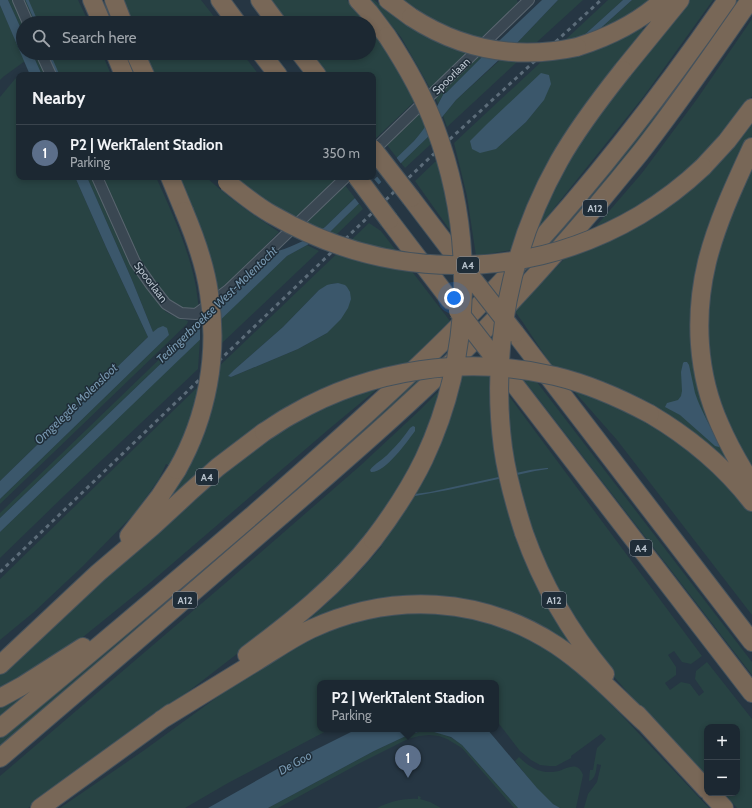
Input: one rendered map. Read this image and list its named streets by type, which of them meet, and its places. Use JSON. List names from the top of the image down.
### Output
{
  "streets": {
    "highway": ["A12", "A4"],
    "street": ["Spoorlaan"]
  },
  "water": ["Tedingerbroekse West-Molentocht", "Omgelegde Molensloot", "De Goo"],
  "page": {
    "search": "Search here",
    "heading": "Nearby",
    "list": [
      {
        "mark": "1",
        "name": "P2 | WerkTalent Stadion",
        "note": "Parking",
        "value": "350 m"
      }
    ],
    "popup": ["P2 | WerkTalent Stadion", "Parking"],
    "map_buttons": ["+", "−"],
    "pins": "1"
  }
}
